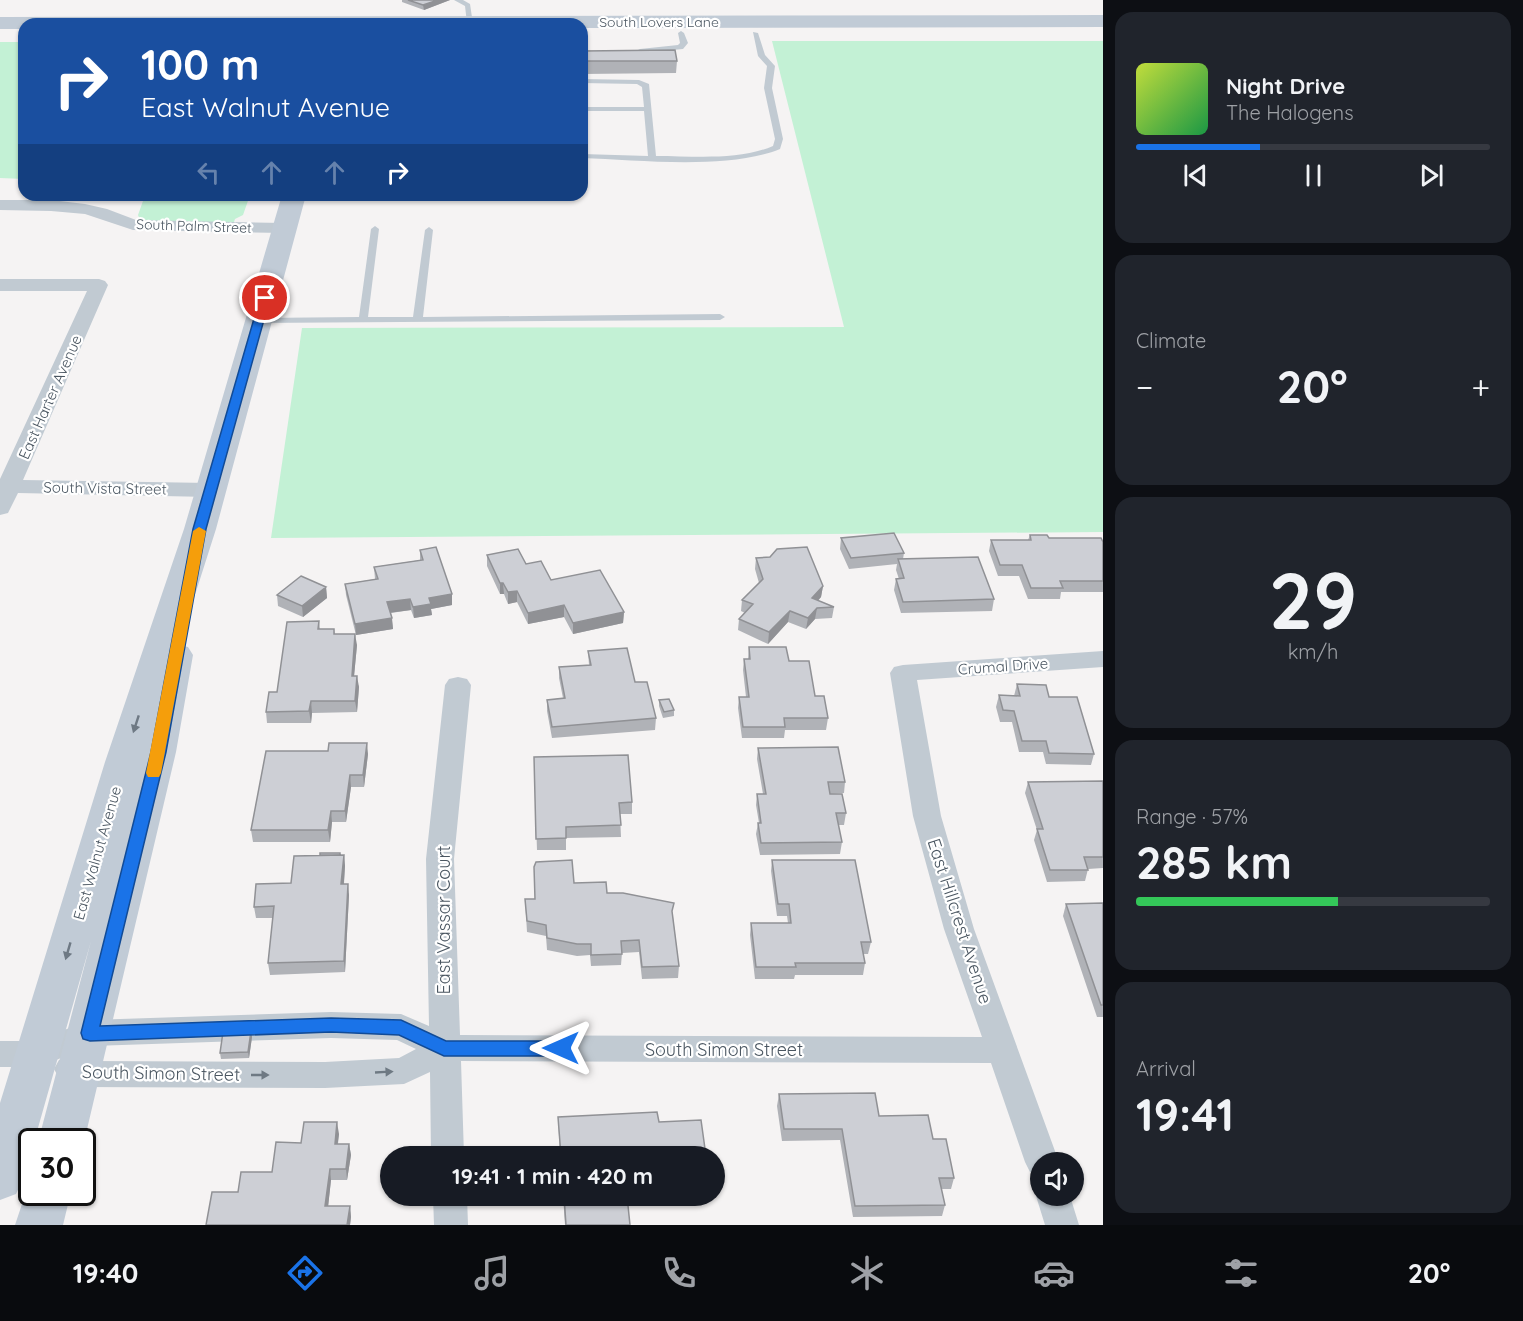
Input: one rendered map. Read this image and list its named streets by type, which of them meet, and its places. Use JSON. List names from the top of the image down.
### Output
{
  "streets": {
    "main road": ["South Lovers Lane", "East Walnut Avenue"],
    "street": [
      "South Palm Street",
      "East Harter Avenue",
      "South Vista Street",
      "Crumal Drive",
      "East Vassar Court",
      "East Hillcrest Avenue",
      "South Simon Street"
    ]
  },
  "crossings": [
    ["South Palm Street", "East Walnut Avenue"],
    ["East Harter Avenue", "South Vista Street"],
    ["South Vista Street", "East Walnut Avenue"],
    ["Crumal Drive", "East Hillcrest Avenue"],
    ["East Walnut Avenue", "South Simon Street"],
    ["East Vassar Court", "South Simon Street"],
    ["East Hillcrest Avenue", "South Simon Street"]
  ],
  "page": {
    "turn": ["100 m", "East Walnut Avenue"],
    "song": ["Night Drive", "The Halogens"],
    "tile": [
      "Climate",
      ["29", "km/h"],
      ["Range · 57%", "285 km"],
      ["Arrival", "19:41"]
    ],
    "heat": ["−", "20°", "+"],
    "limit": "30",
    "trip": "19:41 · 1 min · 420 m",
    "tabs": ["19:40", "20°"]
  }
}
